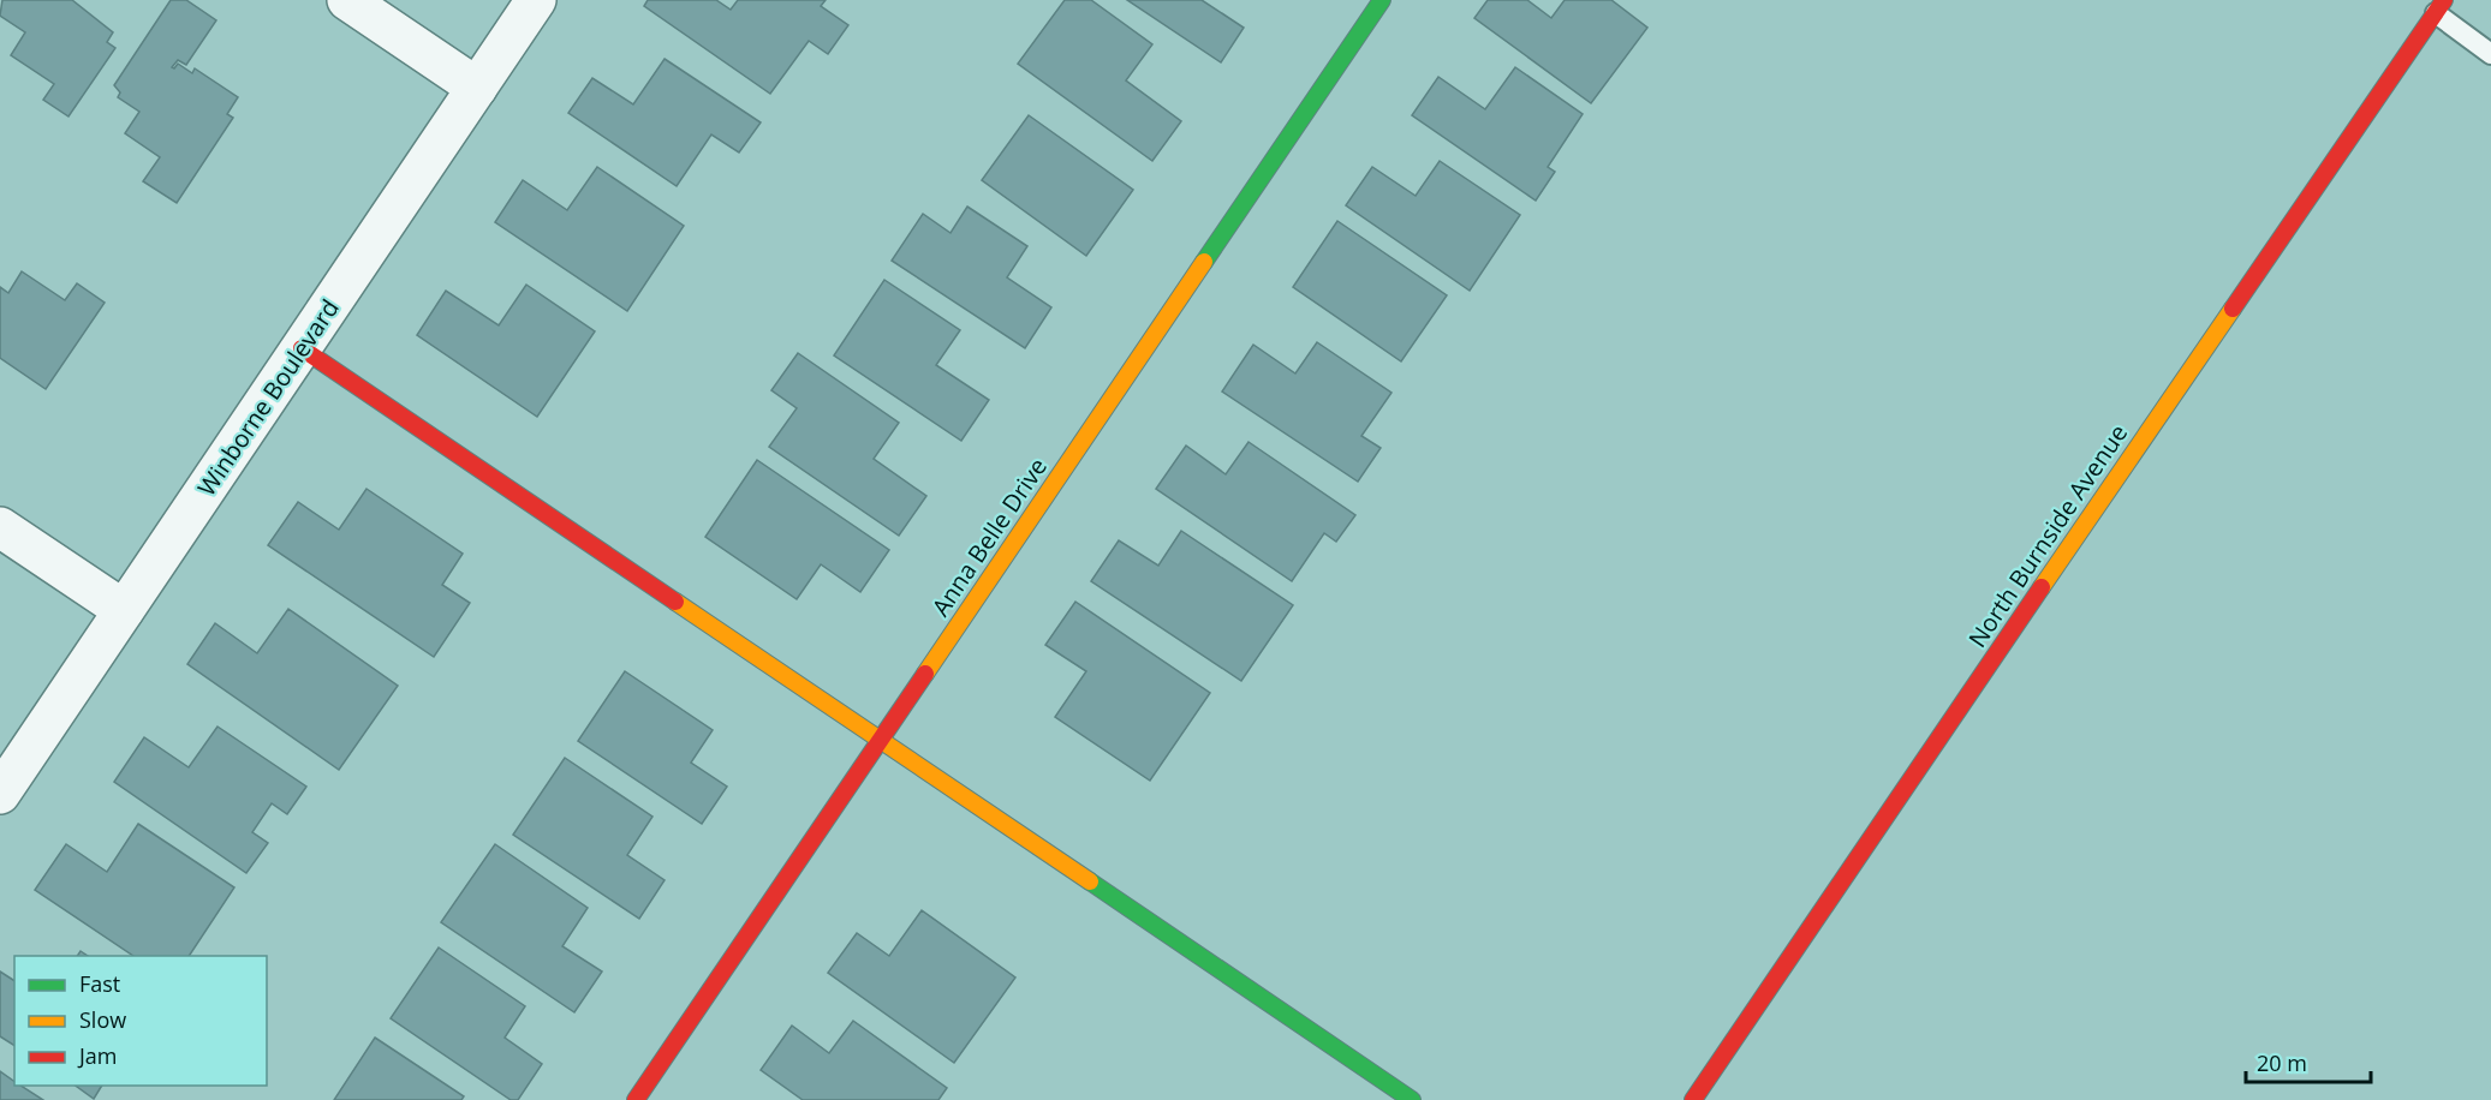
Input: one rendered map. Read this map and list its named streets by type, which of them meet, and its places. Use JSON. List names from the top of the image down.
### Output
{
  "streets": {
    "street": ["Winborne Boulevard", "North Burnside Avenue", "Anna Belle Drive"]
  },
  "legend": ["Fast", "Slow", "Jam"],
  "scale_bar": "20 m"
}
